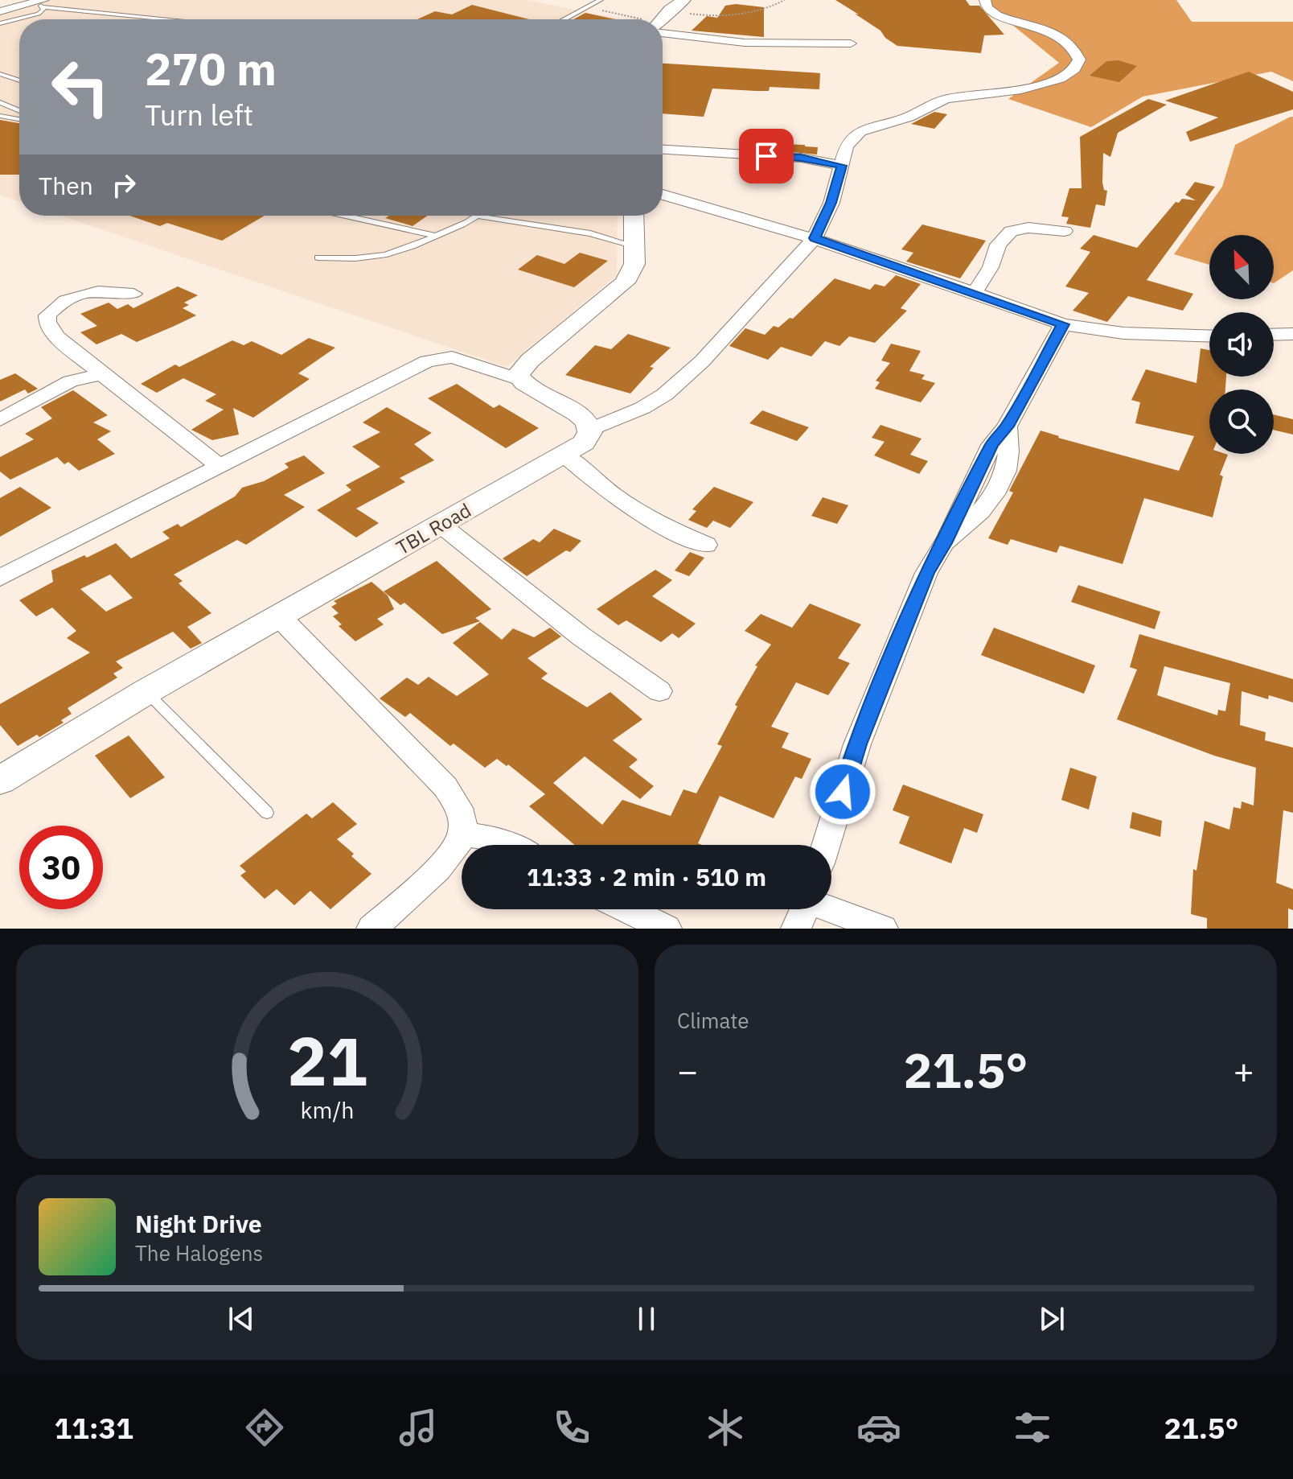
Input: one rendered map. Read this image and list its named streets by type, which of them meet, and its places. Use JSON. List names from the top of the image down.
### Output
{
  "streets": {
    "street": ["TBL Road"]
  },
  "north": "top left",
  "page": {
    "turn": ["270 m", "Turn left"],
    "then": "Then",
    "limit": "30",
    "trip": "11:33 · 2 min · 510 m",
    "tile": "Climate",
    "heat": ["−", "21.5°", "+"],
    "song": ["Night Drive", "The Halogens"],
    "tabs": ["11:31", "21.5°"],
    "gauge": ["21", "km/h"]
  }
}
